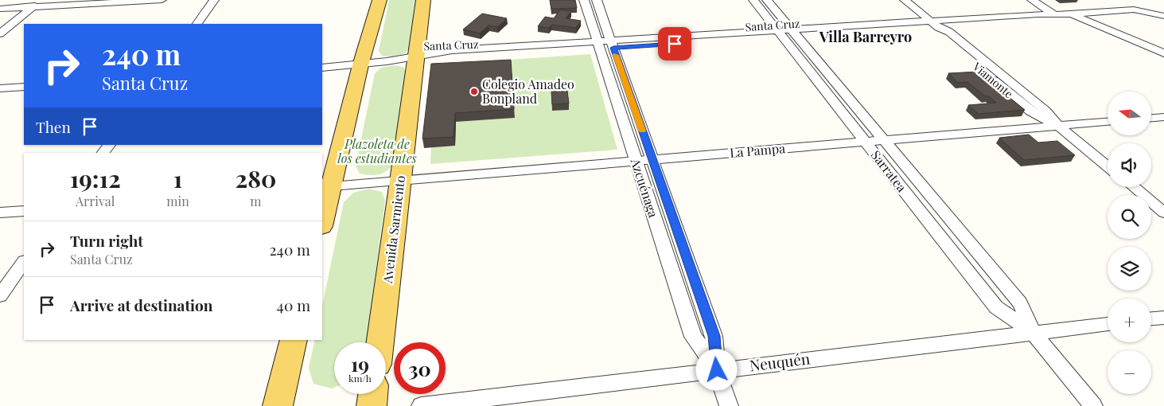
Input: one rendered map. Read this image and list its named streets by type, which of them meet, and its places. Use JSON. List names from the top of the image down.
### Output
{
  "streets": {
    "main road": ["Avenida Sarmiento"],
    "street": [
      "Santa Cruz",
      "Viamonte",
      "La Pampa",
      "Sarratea",
      "Azcuénaga",
      "Neuquén"
    ]
  },
  "crossings": [
    ["Santa Cruz", "Viamonte"],
    ["Santa Cruz", "Sarratea"],
    ["Santa Cruz", "Azcuénaga"],
    ["Santa Cruz", "Avenida Sarmiento"],
    ["Viamonte", "La Pampa"],
    ["La Pampa", "Sarratea"],
    ["La Pampa", "Azcuénaga"],
    ["La Pampa", "Avenida Sarmiento"],
    ["Sarratea", "Neuquén"],
    ["Azcuénaga", "Neuquén"]
  ],
  "districts": ["Villa Barreyro"],
  "parks": ["Plazoleta de los estudiantes"],
  "places": ["Colegio Amadeo Bonpland"],
  "north": "left",
  "page": {
    "turn": ["240 m", "Santa Cruz"],
    "map_buttons": ["+", "−"],
    "then": "Then",
    "eta": [
      "19:12",
      "Arrival",
      "1",
      "min",
      "280",
      "m"
    ],
    "list": [
      {
        "name": "Turn right",
        "note": "Santa Cruz",
        "value": "240 m"
      },
      {
        "name": "Arrive at destination",
        "value": "40 m"
      }
    ],
    "speed": "19 km/h",
    "limit": "30"
  }
}
